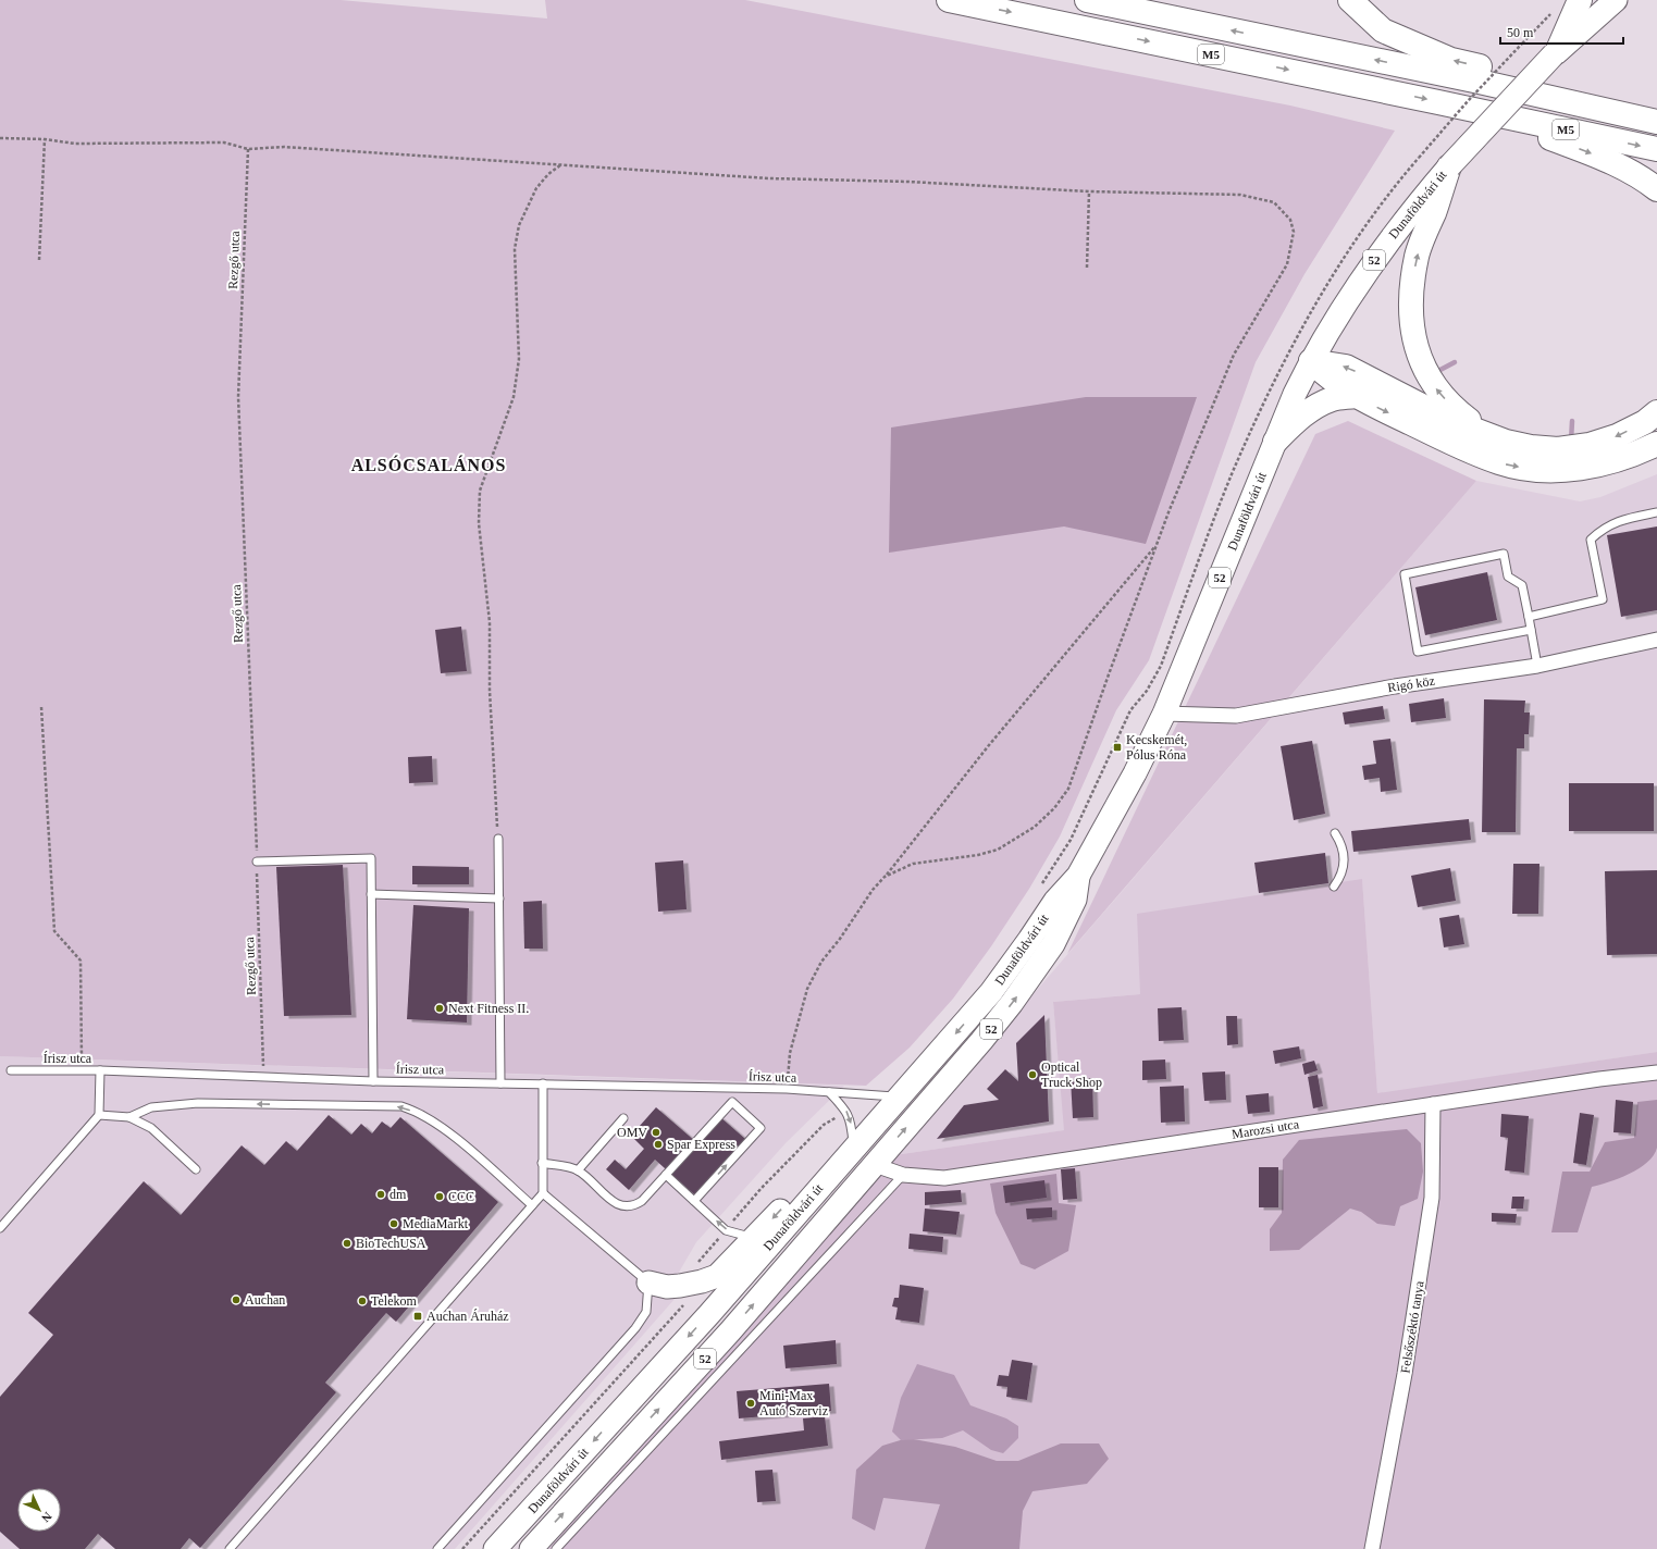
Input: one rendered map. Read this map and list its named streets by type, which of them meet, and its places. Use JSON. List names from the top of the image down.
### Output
{
  "streets": {
    "highway": ["M5"],
    "main road": ["Dunaföldvári út", "52"],
    "street": ["Rigó köz", "Marozsi utca", "Felsőszéktó tanya"],
    "lane": ["Írisz utca"],
    "path": ["Rezgő utca"]
  },
  "crossings": [
    ["Dunaföldvári út", "52"],
    ["Dunaföldvári út", "Rigó köz"],
    ["Dunaföldvári út", "Írisz utca"],
    ["Dunaföldvári út", "Marozsi utca"],
    ["Rezgő utca", "Írisz utca"],
    ["Marozsi utca", "Felsőszéktó tanya"]
  ],
  "districts": ["ALSÓCSALÁNOS"],
  "places": {
    "transit": ["Kecskemét, Pólus Róna", "Auchan Áruház"],
    "other": [
      "Next Fitness II.",
      "Optical Truck Shop",
      "OMV",
      "Spar Express",
      "dm",
      "CCC",
      "MediaMarkt",
      "BioTechUSA",
      "Auchan",
      "Telekom",
      "Mini-Max Autó Szerviz"
    ]
  },
  "scale_bar": "50 m",
  "north": "bottom right"
}
